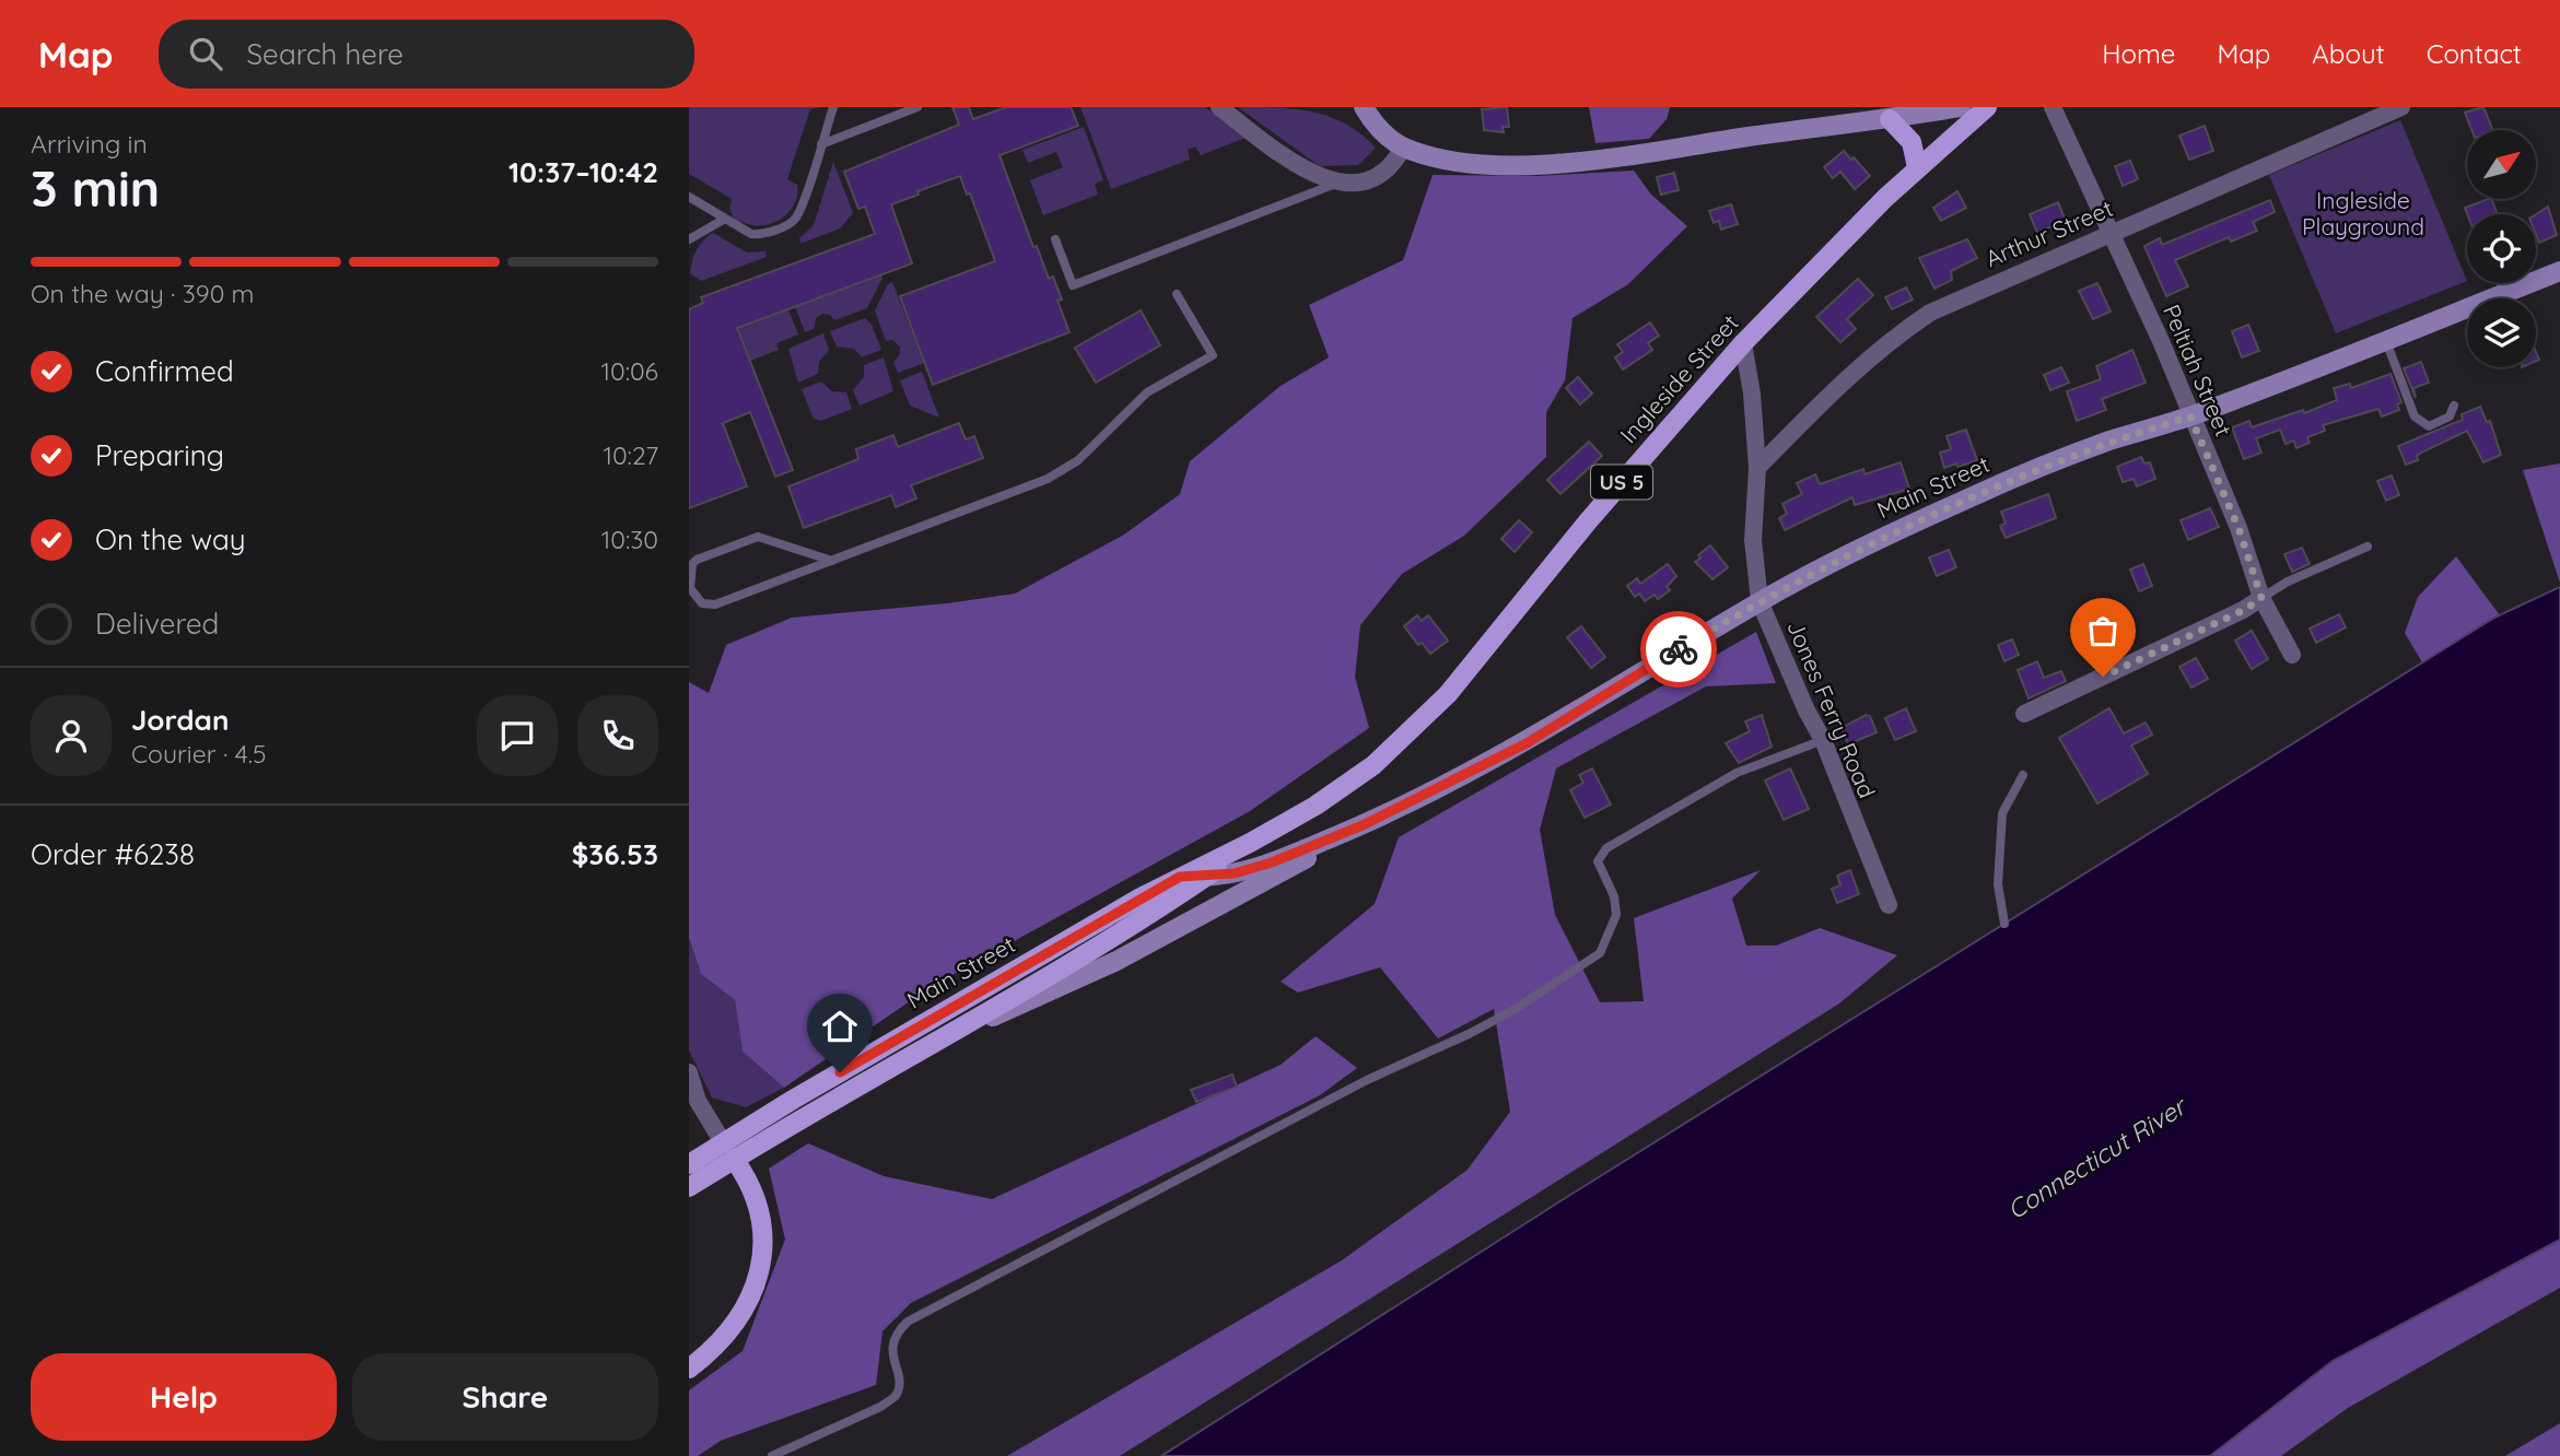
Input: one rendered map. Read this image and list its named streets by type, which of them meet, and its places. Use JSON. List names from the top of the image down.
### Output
{
  "streets": {
    "main road": ["Ingleside Street", "US 5", "Main Street"],
    "street": ["Arthur Street", "Peltiah Street", "Jones Ferry Road"]
  },
  "crossings": [
    ["Arthur Street", "Peltiah Street"],
    ["Arthur Street", "Jones Ferry Road"],
    ["Peltiah Street", "Main Street"],
    ["Ingleside Street", "Main Street"],
    ["Ingleside Street", "Jones Ferry Road"],
    ["Main Street", "Jones Ferry Road"]
  ],
  "water": ["Connecticut River"],
  "parks": ["Ingleside Playground"],
  "north": "top right",
  "page": {
    "header": "Map",
    "search": "Search here",
    "nav": [
      "Home",
      "Map",
      "About",
      "Contact"
    ],
    "heading": ["3 min", "Arriving in", "10:37–10:42"],
    "panel": [
      "Jordan",
      "Courier · 4.5",
      "Order #6238",
      "$36.53"
    ],
    "bar": "On the way · 390 m",
    "list": [
      ["Confirmed", "10:06"],
      ["Preparing", "10:27"],
      ["On the way", "10:30"],
      "Delivered"
    ],
    "buttons": ["Help", "Share"]
  }
}
